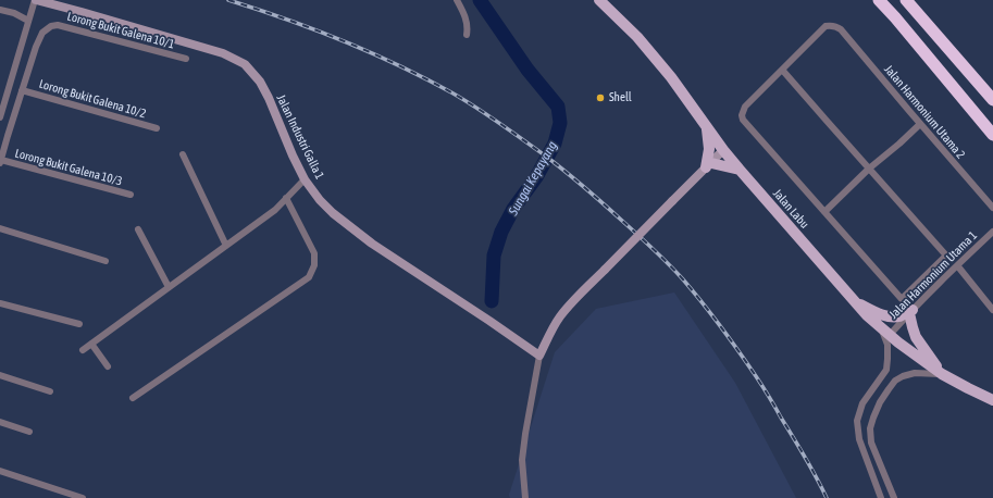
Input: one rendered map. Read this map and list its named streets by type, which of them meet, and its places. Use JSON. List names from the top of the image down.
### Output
{
  "streets": {
    "main road": ["Jalan Industri Galla 1", "Jalan Labu"],
    "street": [
      "Lorong Bukit Galena 10/1",
      "Lorong Bukit Galena 10/2",
      "Jalan Harmonium Utama 2",
      "Lorong Bukit Galena 10/3",
      "Jalan Harmonium Utama 1"
    ]
  },
  "crossings": [
    ["Lorong Bukit Galena 10/1", "Lorong Bukit Galena 10/2"],
    ["Jalan Labu", "Jalan Harmonium Utama 1"]
  ],
  "water": ["Sungai Kepayang"],
  "places": ["Shell"]
}
